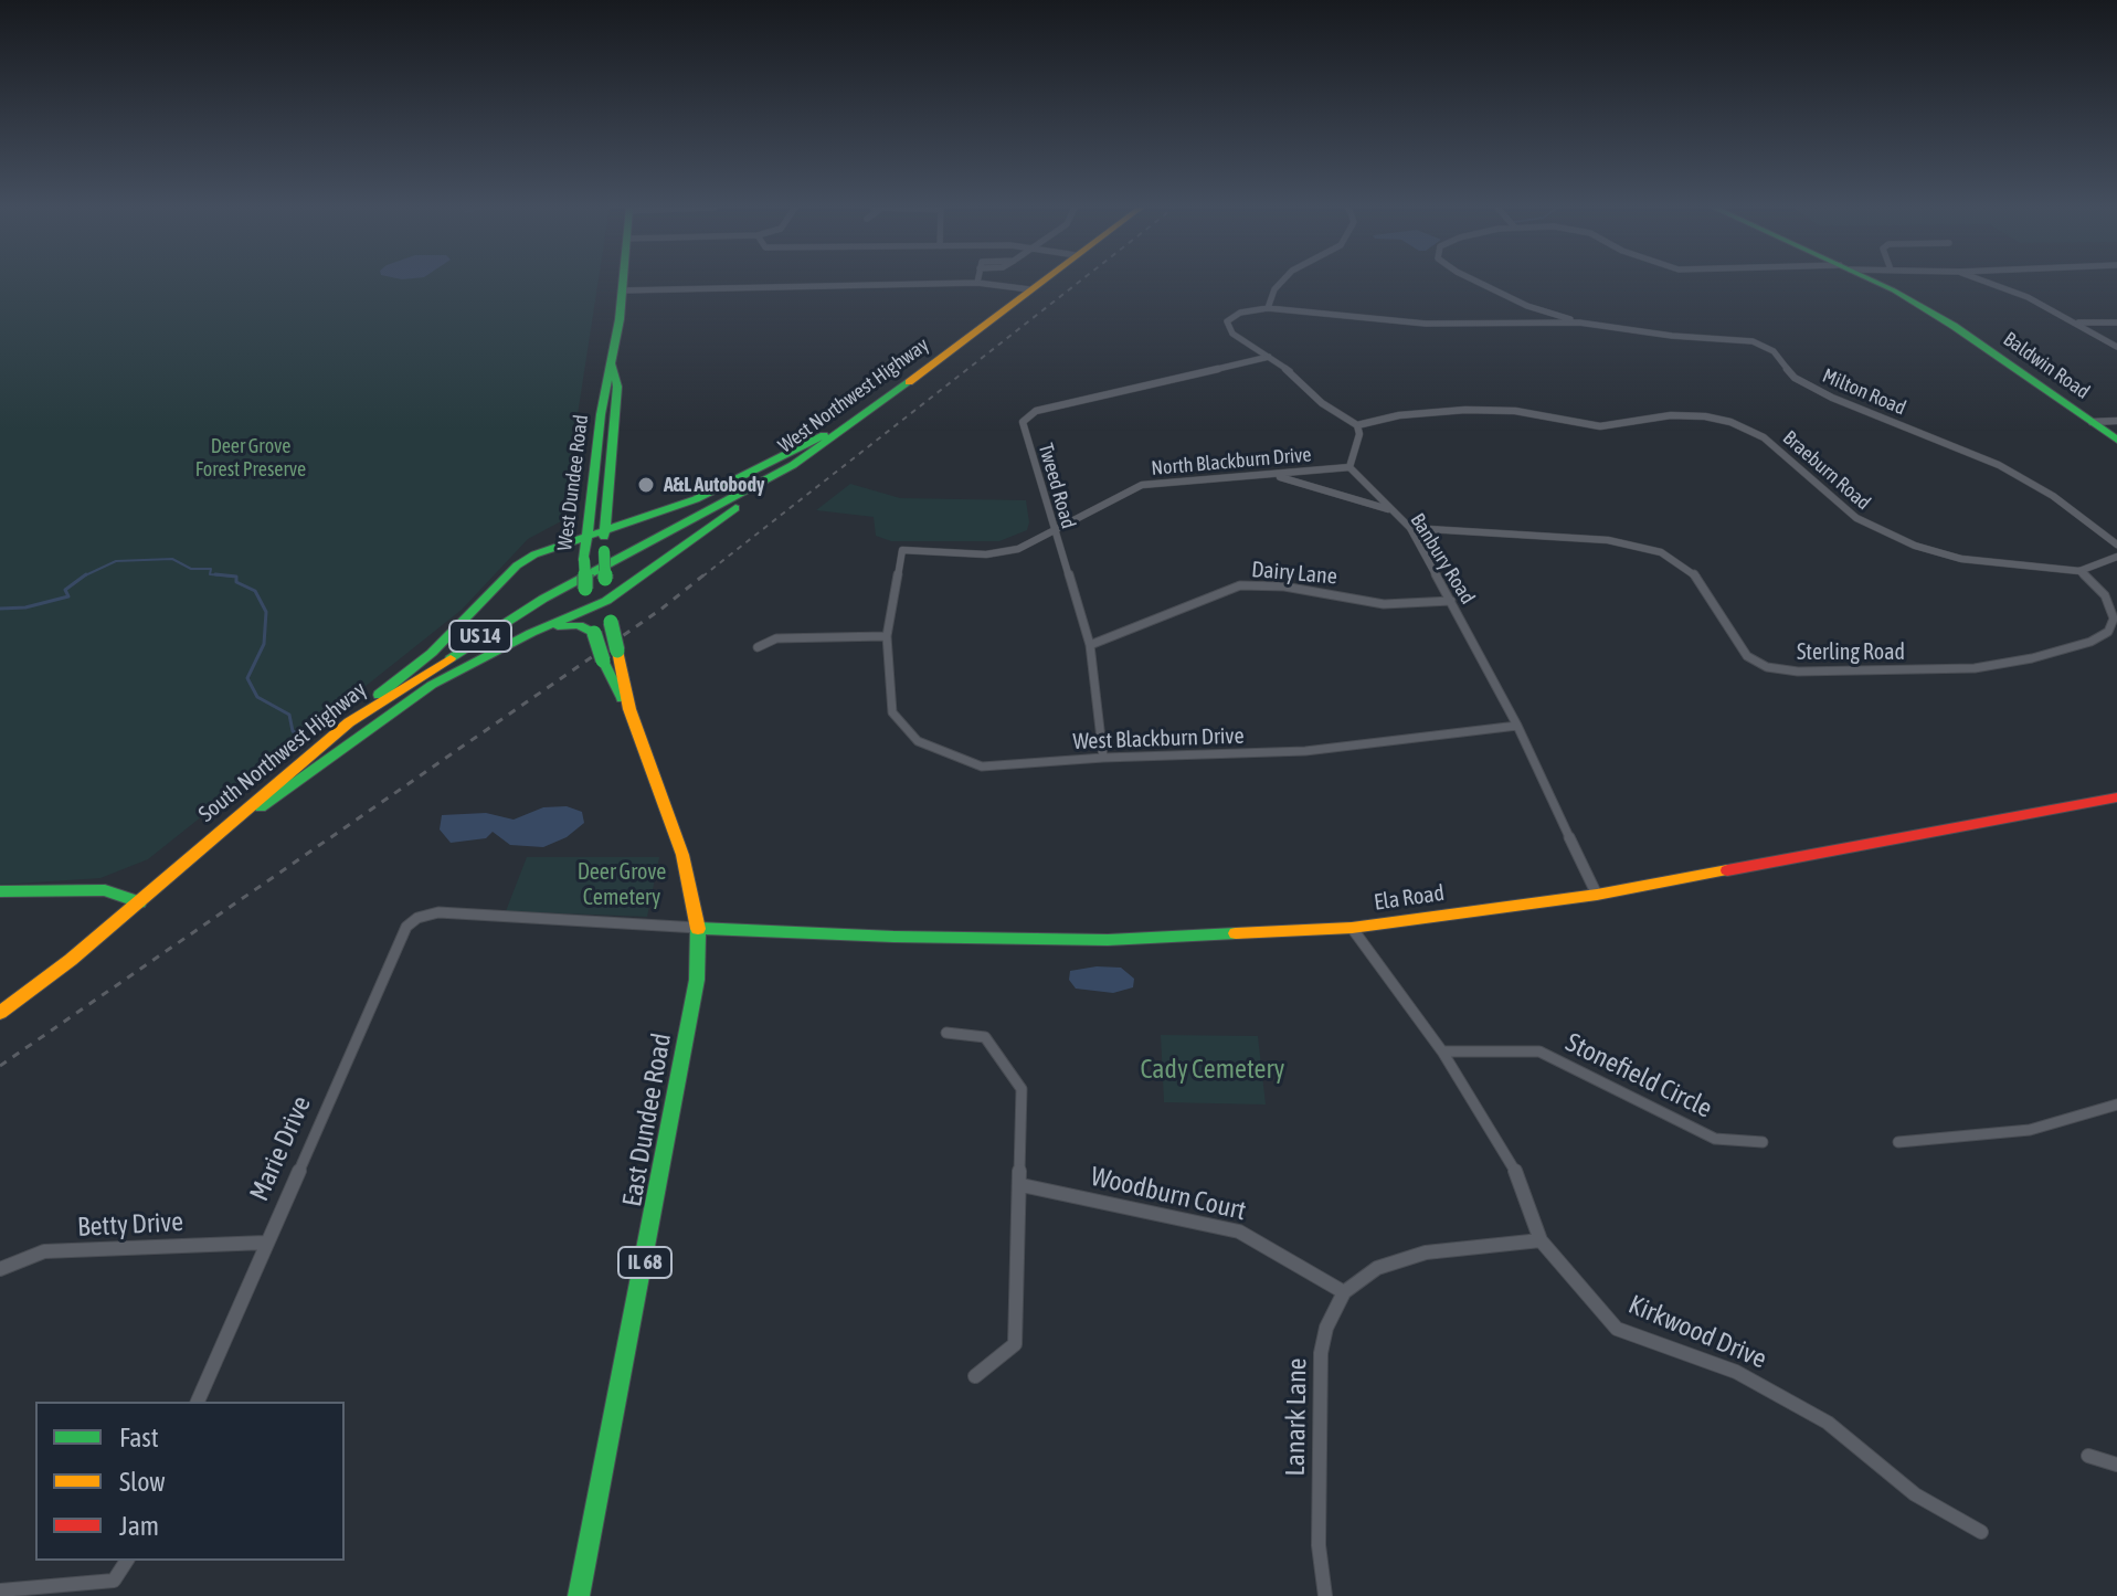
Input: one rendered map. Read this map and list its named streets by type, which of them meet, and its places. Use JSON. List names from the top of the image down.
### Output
{
  "streets": {
    "main road": [
      "Baldwin Road",
      "West Northwest Highway",
      "West Dundee Road",
      "US 14",
      "South Northwest Highway",
      "Ela Road",
      "East Dundee Road",
      "IL 68"
    ],
    "street": [
      "Milton Road",
      "North Blackburn Drive",
      "Braeburn Road",
      "Tweed Road",
      "Banbury Road",
      "Dairy Lane",
      "Sterling Road",
      "West Blackburn Drive",
      "Stonefield Circle",
      "Marie Drive",
      "Woodburn Court",
      "Betty Drive",
      "Kirkwood Drive",
      "Lanark Lane"
    ]
  },
  "crossings": [
    ["West Northwest Highway", "West Dundee Road"],
    ["West Northwest Highway", "South Northwest Highway"],
    ["North Blackburn Drive", "Tweed Road"],
    ["North Blackburn Drive", "Banbury Road"],
    ["North Blackburn Drive", "West Blackburn Drive"],
    ["Braeburn Road", "Sterling Road"],
    ["West Dundee Road", "South Northwest Highway"],
    ["West Dundee Road", "East Dundee Road"],
    ["Tweed Road", "Dairy Lane"],
    ["Tweed Road", "West Blackburn Drive"],
    ["Banbury Road", "Dairy Lane"],
    ["Banbury Road", "Sterling Road"],
    ["Banbury Road", "West Blackburn Drive"],
    ["Banbury Road", "Ela Road"],
    ["Ela Road", "East Dundee Road"],
    ["Ela Road", "Marie Drive"],
    ["Ela Road", "Kirkwood Drive"],
    ["Stonefield Circle", "Kirkwood Drive"],
    ["East Dundee Road", "Marie Drive"],
    ["Marie Drive", "Betty Drive"],
    ["Woodburn Court", "Lanark Lane"],
    ["Kirkwood Drive", "Lanark Lane"]
  ],
  "parks": ["Deer Grove Forest Preserve", "Deer Grove Cemetery", "Cady Cemetery"],
  "places": ["A&L Autobody"],
  "legend": ["Fast", "Slow", "Jam"]
}
